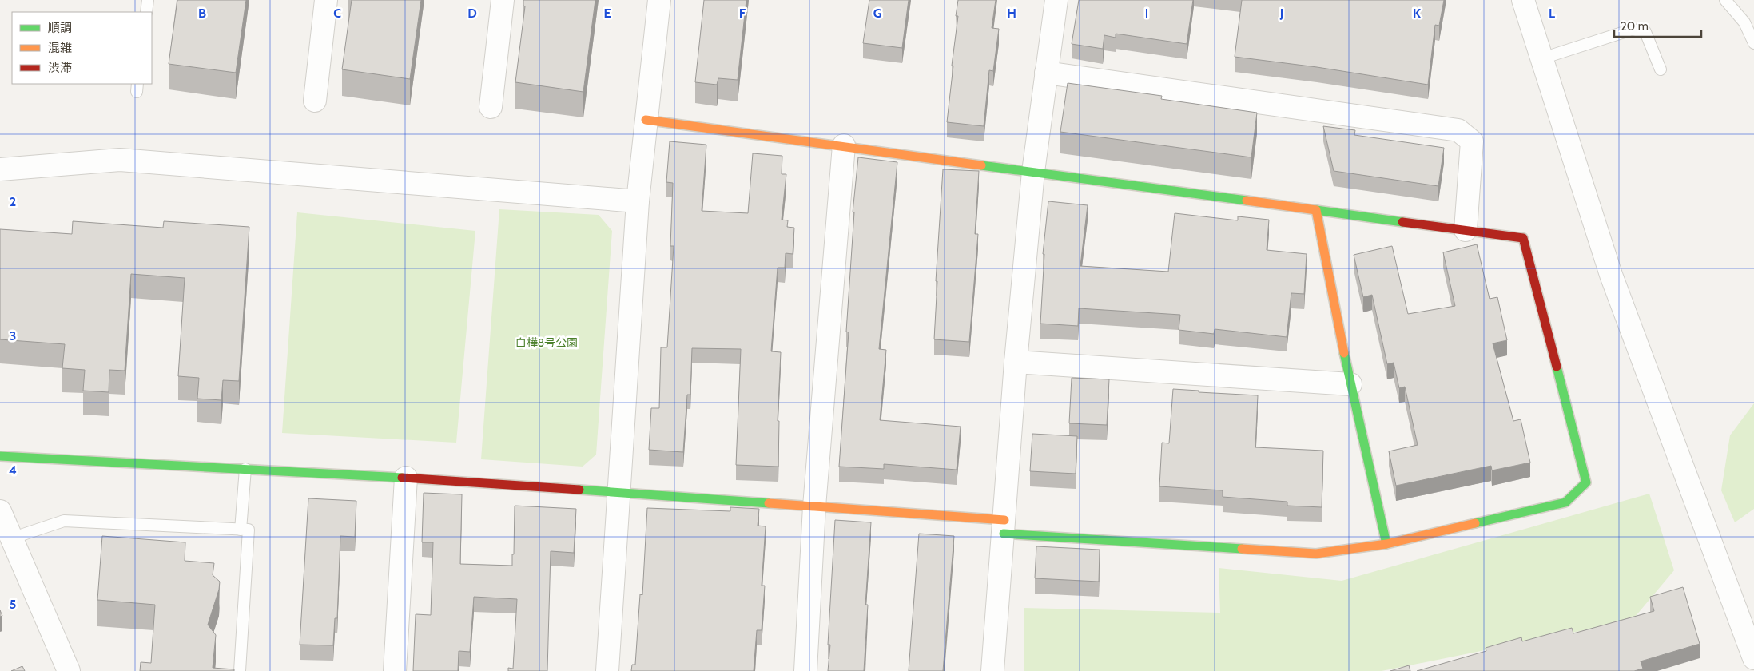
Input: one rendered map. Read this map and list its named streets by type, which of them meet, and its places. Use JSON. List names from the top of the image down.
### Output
{
  "parks": ["白樺8号公園"],
  "legend": ["順調", "混雑", "渋滞"],
  "scale_bar": "20 m",
  "grid": {
    "columns": [
      "B",
      "C",
      "D",
      "E",
      "F",
      "G",
      "H",
      "I",
      "J",
      "K",
      "L"
    ],
    "rows": [
      "2",
      "3",
      "4",
      "5"
    ]
  }
}
